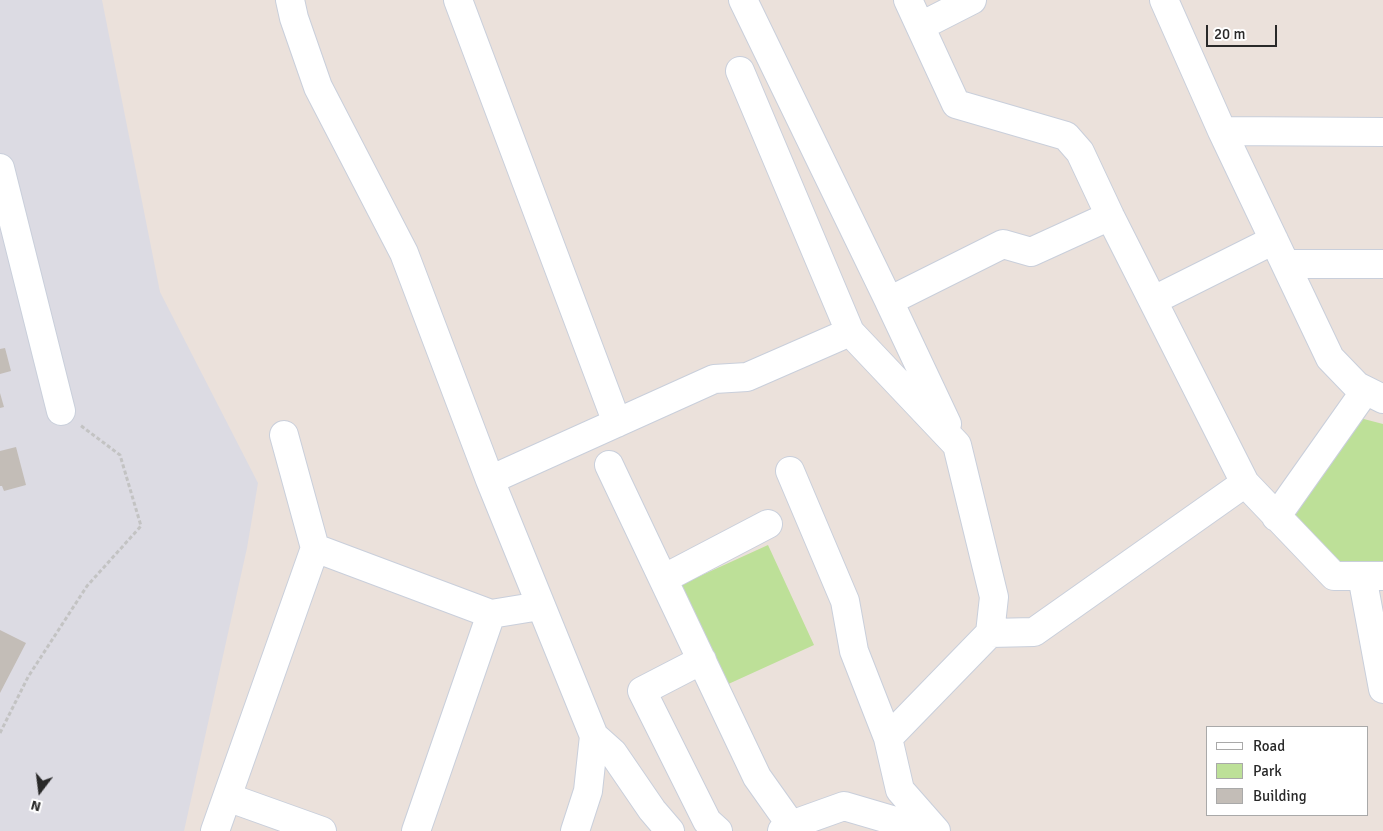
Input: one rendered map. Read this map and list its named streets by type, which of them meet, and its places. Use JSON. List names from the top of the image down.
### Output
{
  "legend": ["Road", "Park", "Building"],
  "scale_bar": "20 m",
  "north": "bottom"
}
